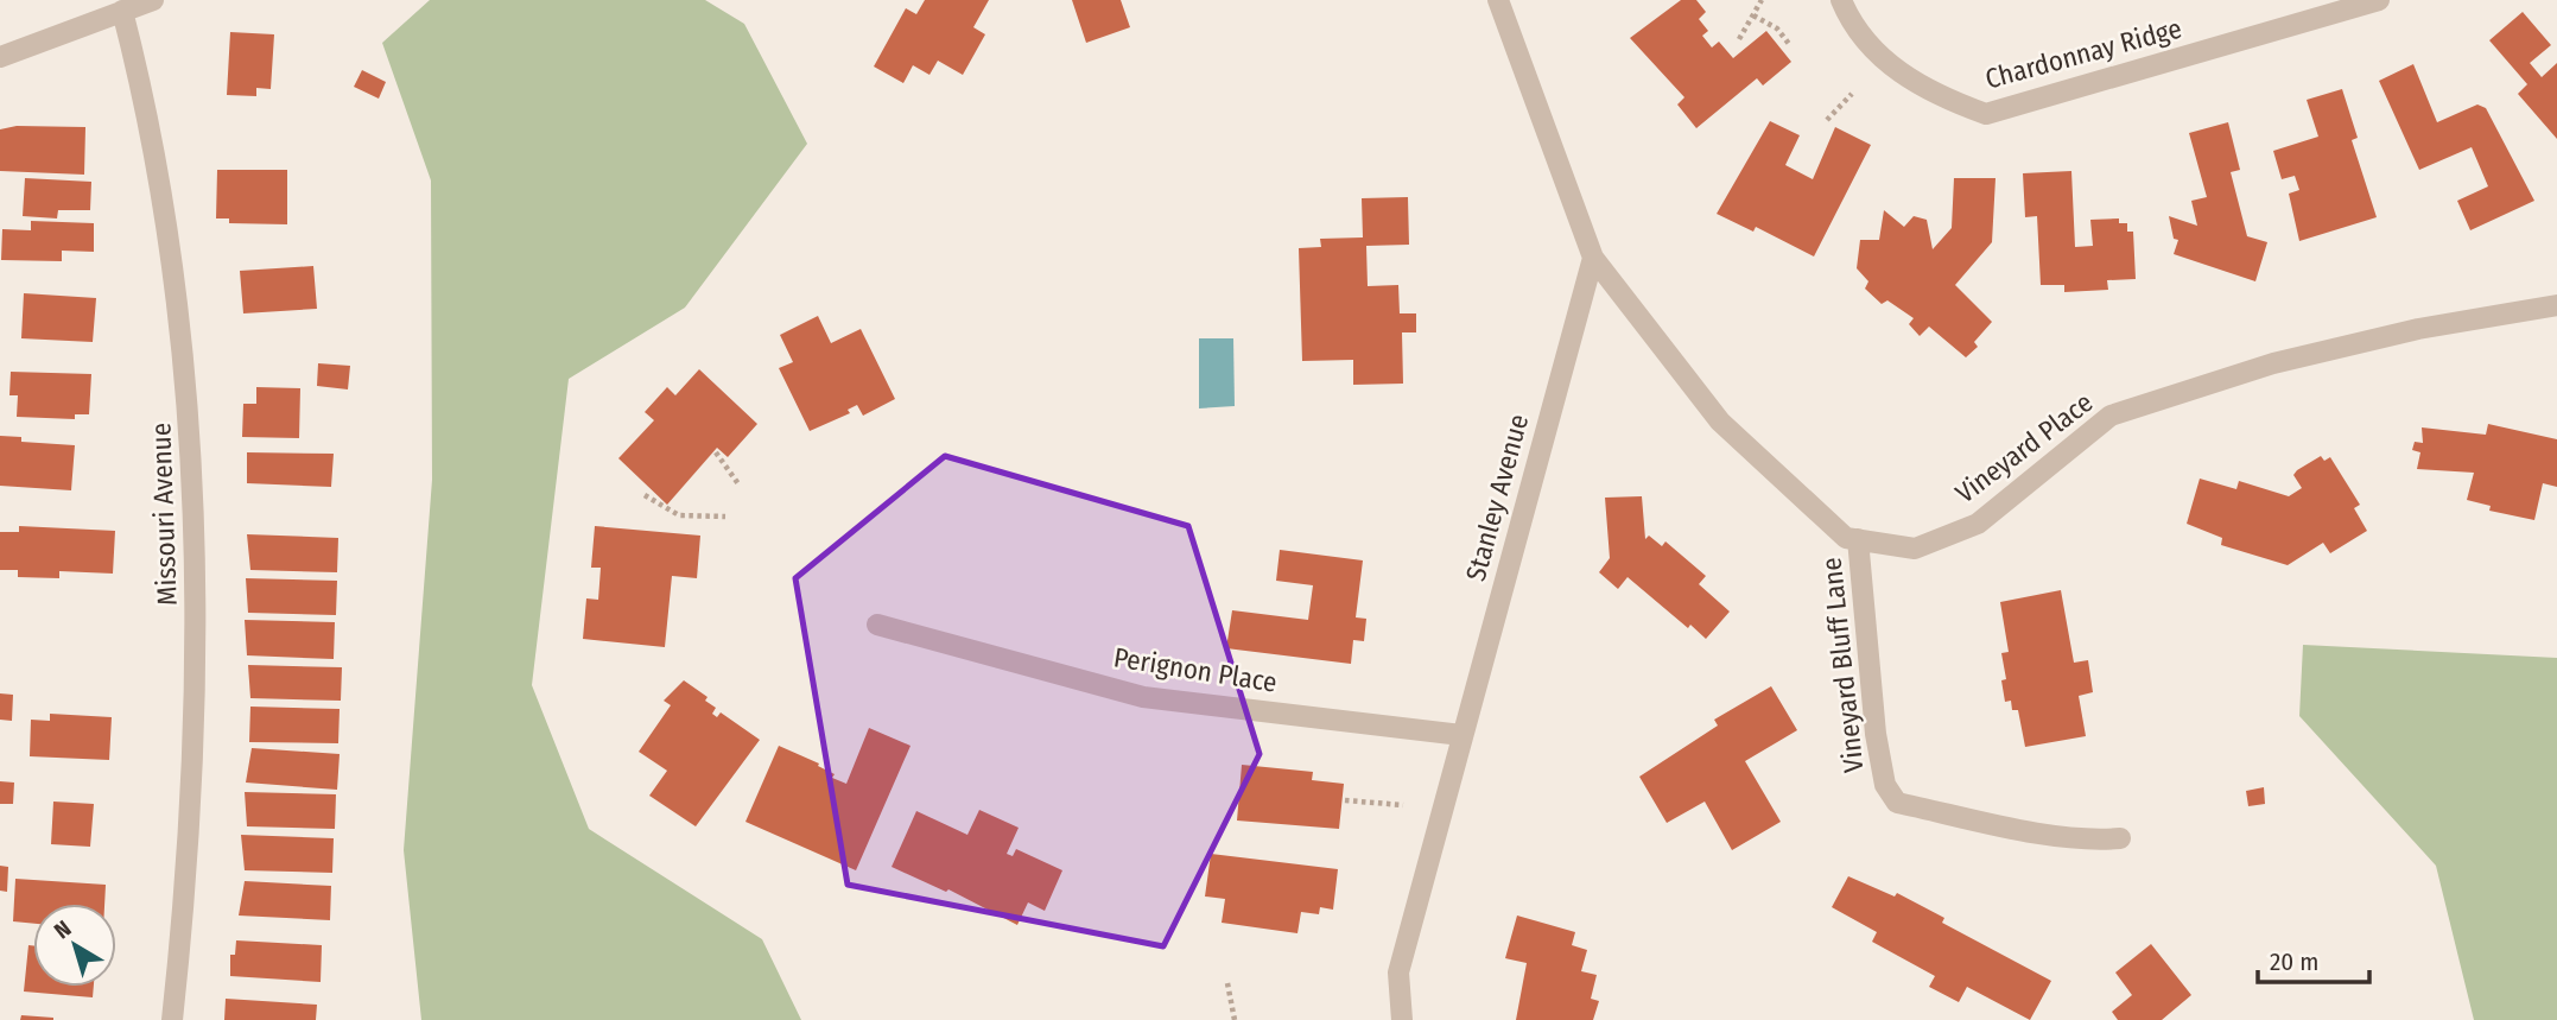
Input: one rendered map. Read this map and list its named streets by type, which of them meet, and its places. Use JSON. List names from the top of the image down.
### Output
{
  "streets": {
    "street": [
      "Chardonnay Ridge",
      "Vineyard Place",
      "Stanley Avenue",
      "Missouri Avenue",
      "Vineyard Bluff Lane",
      "Perignon Place"
    ]
  },
  "crossings": [
    ["Vineyard Place", "Stanley Avenue"],
    ["Vineyard Place", "Vineyard Bluff Lane"],
    ["Stanley Avenue", "Perignon Place"]
  ],
  "scale_bar": "20 m",
  "north": "top left"
}
